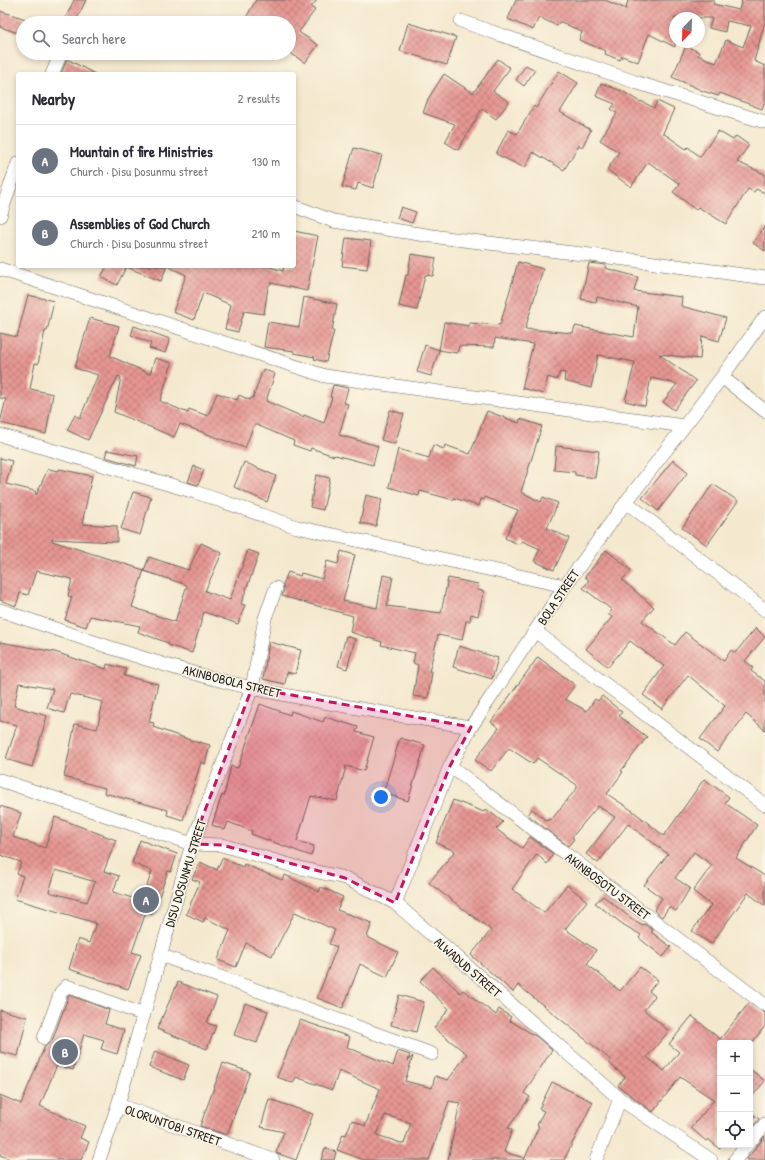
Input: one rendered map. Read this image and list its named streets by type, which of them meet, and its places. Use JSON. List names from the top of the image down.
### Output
{
  "streets": {
    "street": [
      "BOLA STREET",
      "AKINBOBOLA STREET",
      "DISU DOSUNMU STREET",
      "AKINBOSOTU STREET",
      "ALWADUD STREET",
      "OLORUNTOBI STREET"
    ]
  },
  "crossings": [
    ["BOLA STREET", "AKINBOBOLA STREET"],
    ["BOLA STREET", "AKINBOSOTU STREET"],
    ["BOLA STREET", "ALWADUD STREET"],
    ["AKINBOBOLA STREET", "DISU DOSUNMU STREET"],
    ["DISU DOSUNMU STREET", "ALWADUD STREET"],
    ["DISU DOSUNMU STREET", "OLORUNTOBI STREET"]
  ],
  "north": "bottom left",
  "page": {
    "search": "Search here",
    "heading": ["Nearby", "2 results"],
    "list": [
      {
        "mark": "A",
        "name": "Mountain of fire Ministries",
        "note": "Church · Disu Dosunmu street",
        "value": "130 m"
      },
      {
        "mark": "B",
        "name": "Assemblies of God Church",
        "note": "Church · Disu Dosunmu street",
        "value": "210 m"
      }
    ],
    "pins": ["A", "B"],
    "map_buttons": ["+", "−"]
  }
}
